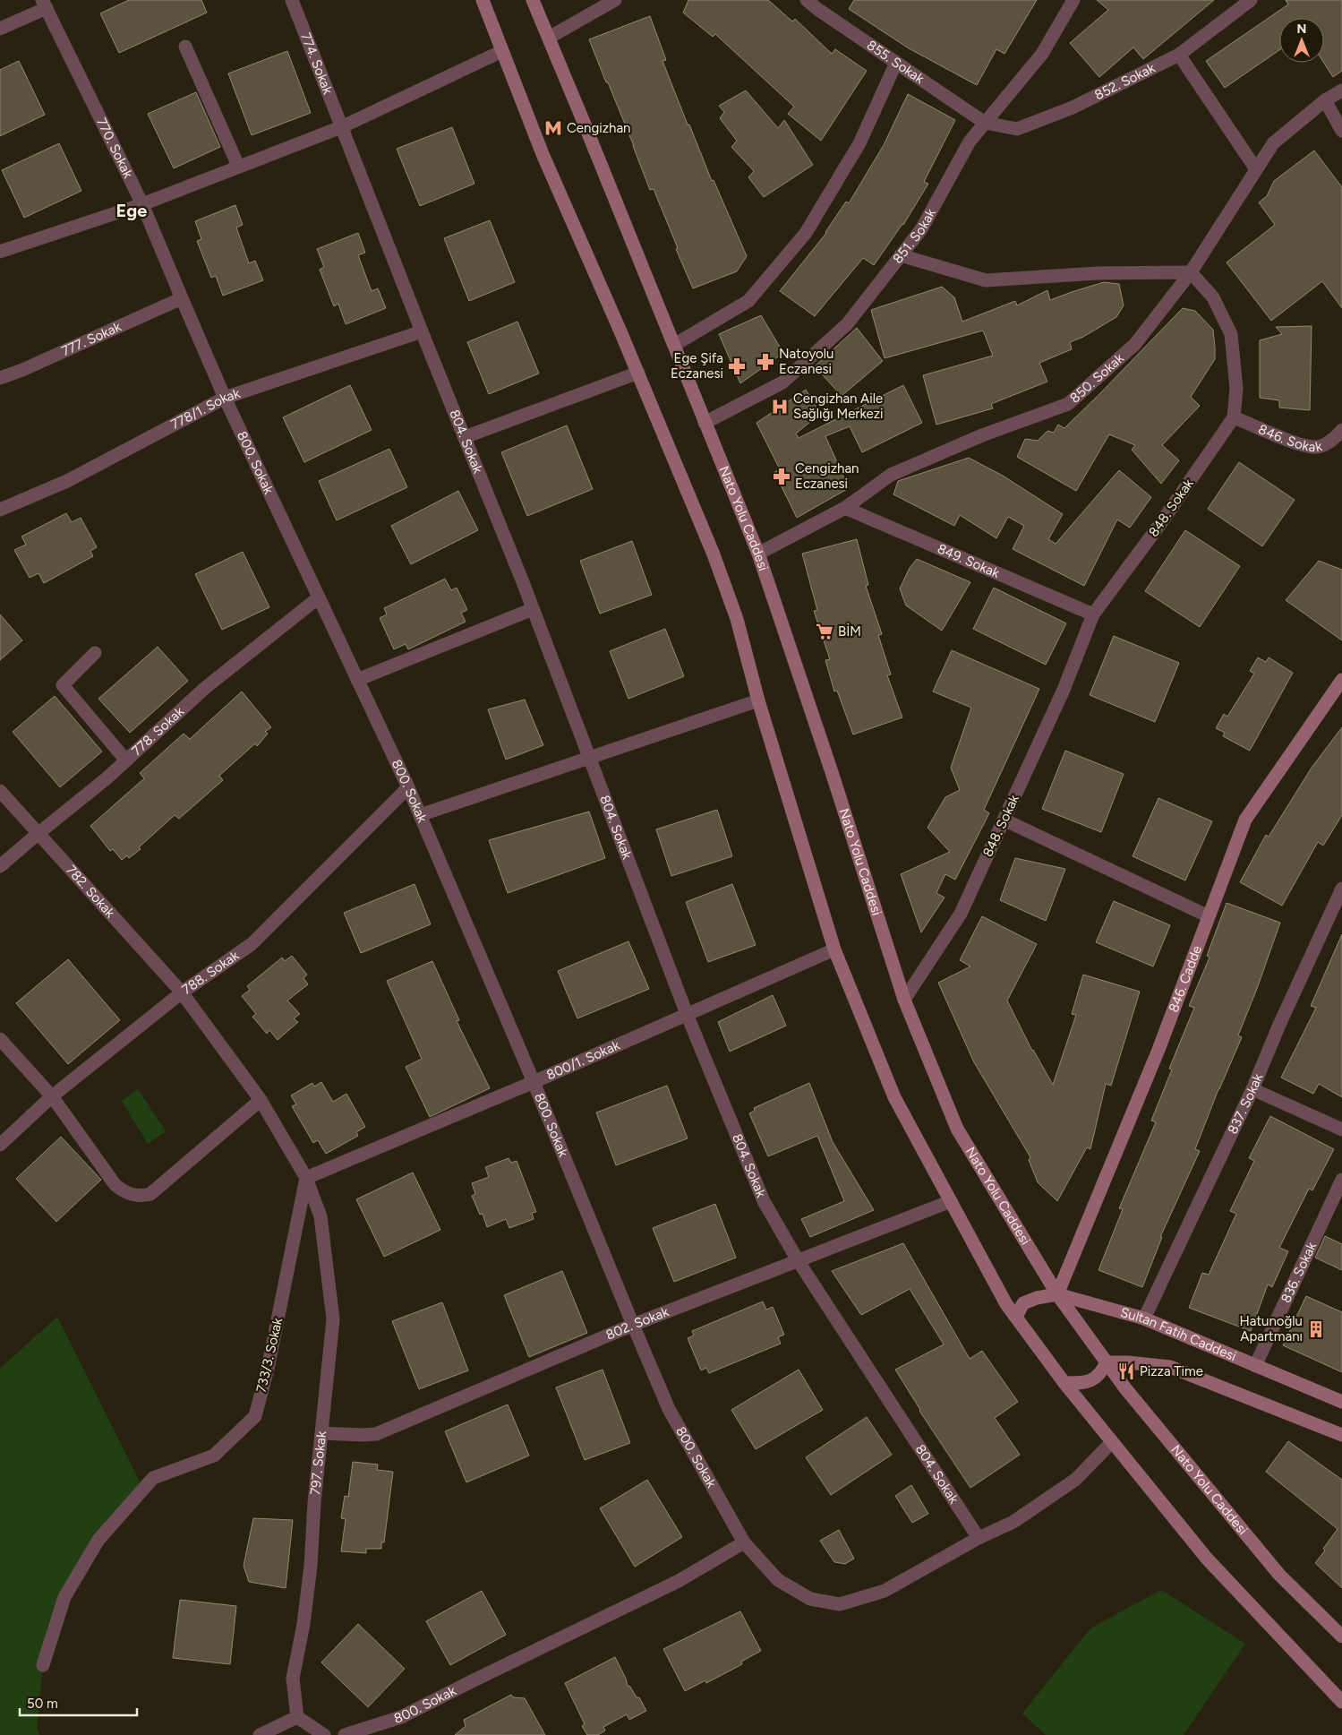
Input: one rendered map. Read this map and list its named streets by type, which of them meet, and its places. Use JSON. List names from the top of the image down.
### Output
{
  "streets": {
    "main road": ["Nato Yolu Caddesi", "846. Cadde", "Sultan Fatih Caddesi"],
    "street": [
      "855. Sokak",
      "774. Sokak",
      "852. Sokak",
      "770. Sokak",
      "851. Sokak",
      "777. Sokak",
      "850. Sokak",
      "778/1. Sokak",
      "846. Sokak",
      "804. Sokak",
      "800. Sokak",
      "848. Sokak",
      "849. Sokak",
      "778. Sokak",
      "782. Sokak",
      "788. Sokak",
      "800/1. Sokak",
      "837. Sokak",
      "836. Sokak",
      "802. Sokak",
      "733/3. Sokak",
      "797. Sokak"
    ]
  },
  "crossings": [
    ["855. Sokak", "852. Sokak"],
    ["855. Sokak", "851. Sokak"],
    ["774. Sokak", "804. Sokak"],
    ["852. Sokak", "851. Sokak"],
    ["770. Sokak", "777. Sokak"],
    ["770. Sokak", "800. Sokak"],
    ["851. Sokak", "Nato Yolu Caddesi"],
    ["777. Sokak", "800. Sokak"],
    ["850. Sokak", "848. Sokak"],
    ["850. Sokak", "Nato Yolu Caddesi"],
    ["850. Sokak", "849. Sokak"],
    ["778/1. Sokak", "804. Sokak"],
    ["778/1. Sokak", "800. Sokak"],
    ["846. Sokak", "848. Sokak"],
    ["804. Sokak", "800/1. Sokak"],
    ["804. Sokak", "802. Sokak"],
    ["800. Sokak", "778. Sokak"],
    ["800. Sokak", "788. Sokak"],
    ["800. Sokak", "800/1. Sokak"],
    ["800. Sokak", "802. Sokak"],
    ["848. Sokak", "Nato Yolu Caddesi"],
    ["848. Sokak", "849. Sokak"],
    ["Nato Yolu Caddesi", "846. Cadde"],
    ["Nato Yolu Caddesi", "Sultan Fatih Caddesi"],
    ["778. Sokak", "782. Sokak"],
    ["782. Sokak", "788. Sokak"],
    ["846. Cadde", "Sultan Fatih Caddesi"],
    ["800/1. Sokak", "733/3. Sokak"],
    ["800/1. Sokak", "797. Sokak"],
    ["837. Sokak", "Sultan Fatih Caddesi"],
    ["836. Sokak", "Sultan Fatih Caddesi"],
    ["802. Sokak", "797. Sokak"],
    ["733/3. Sokak", "797. Sokak"]
  ],
  "districts": ["Ege"],
  "places": {
    "metro station": ["Cengizhan"],
    "pharmacy": ["Natoyolu Eczanesi", "Ege Şifa Eczanesi", "Cengizhan Eczanesi"],
    "hospital": ["Cengizhan Aile Sağlığı Merkezi"],
    "supermarket": ["BİM"],
    "building": ["Hatunoğlu Apartmanı"],
    "restaurant": ["Pizza Time"]
  },
  "scale_bar": "50 m",
  "north": "top"
}
